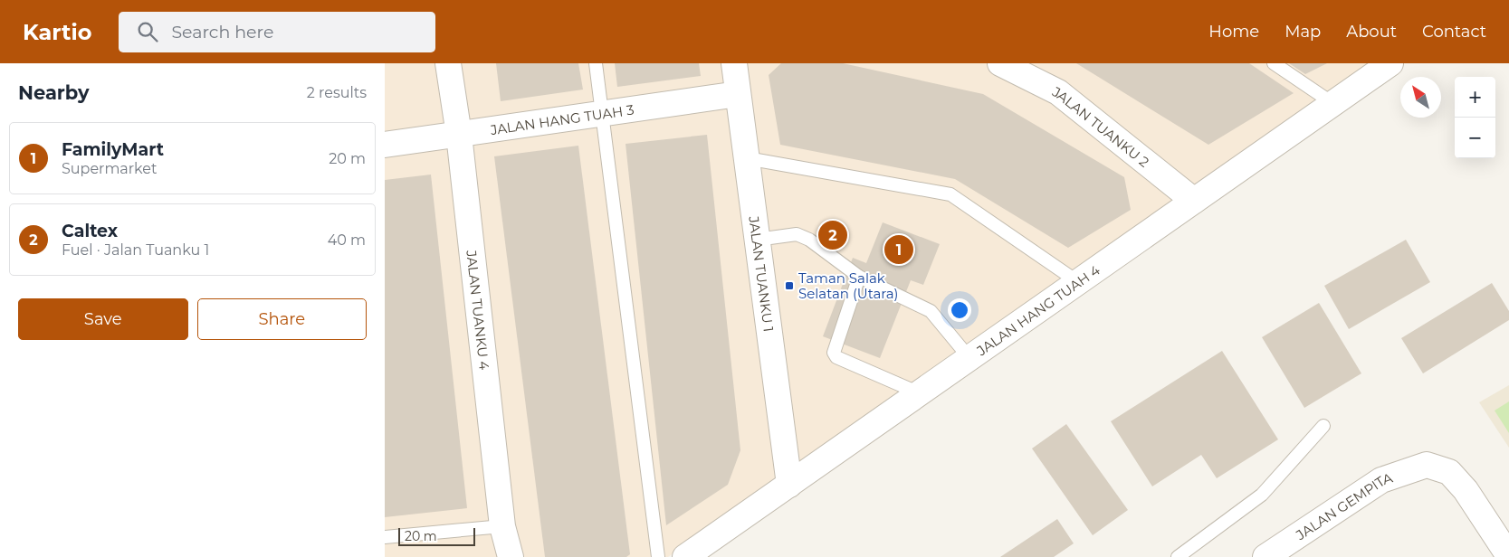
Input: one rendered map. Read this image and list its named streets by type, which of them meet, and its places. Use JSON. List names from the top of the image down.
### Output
{
  "streets": {
    "street": [
      "JALAN HANG TUAH 3",
      "JALAN TUANKU 2",
      "JALAN TUANKU 1",
      "JALAN TUANKU 4",
      "JALAN HANG TUAH 4",
      "JALAN GEMPITA"
    ]
  },
  "crossings": [
    ["JALAN HANG TUAH 3", "JALAN TUANKU 1"],
    ["JALAN HANG TUAH 3", "JALAN TUANKU 4"],
    ["JALAN TUANKU 2", "JALAN HANG TUAH 4"],
    ["JALAN TUANKU 1", "JALAN HANG TUAH 4"]
  ],
  "places": {
    "transit": ["Taman Salak Selatan (Utara)"]
  },
  "scale_bar": "20 m",
  "north": "top left",
  "page": {
    "header": "Kartio",
    "search": "Search here",
    "nav": [
      "Home",
      "Map",
      "About",
      "Contact"
    ],
    "heading": ["Nearby", "2 results"],
    "map_buttons": ["+", "−"],
    "list": [
      {
        "mark": "1",
        "name": "FamilyMart",
        "note": "Supermarket",
        "value": "20 m"
      },
      {
        "mark": "2",
        "name": "Caltex",
        "note": "Fuel · Jalan Tuanku 1",
        "value": "40 m"
      }
    ],
    "pins": ["2", "1"],
    "buttons": ["Save", "Share"],
    "scale": "20 m"
  }
}
